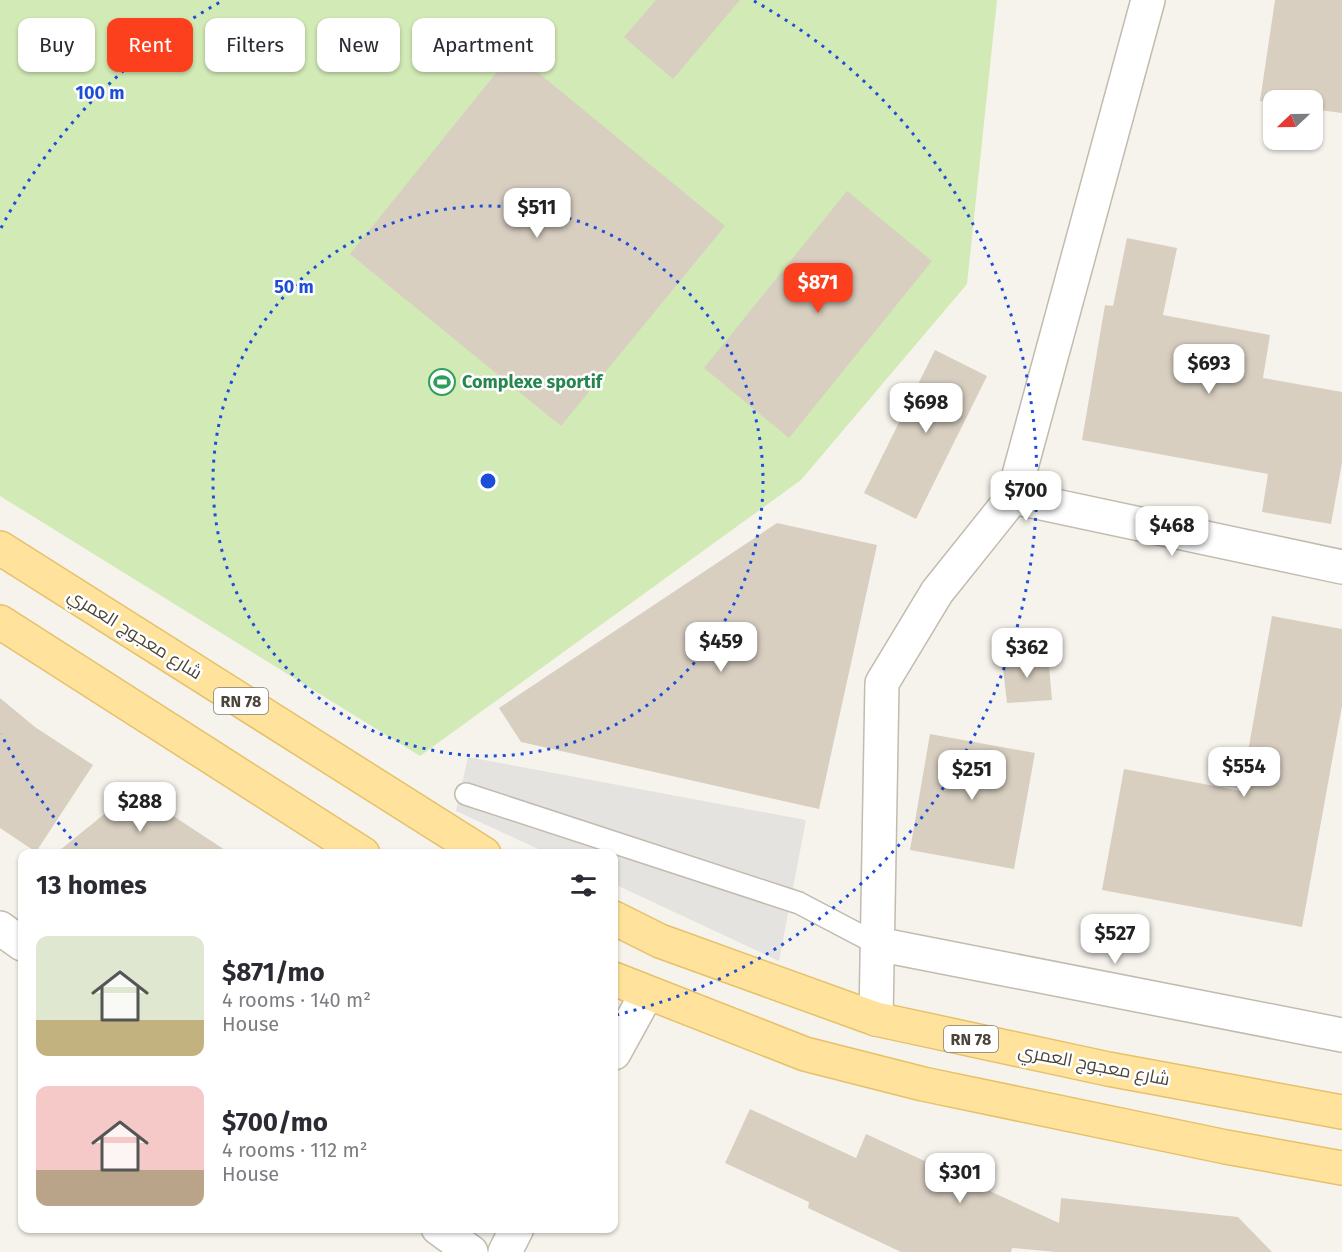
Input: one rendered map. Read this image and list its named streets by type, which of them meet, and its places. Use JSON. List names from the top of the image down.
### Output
{
  "streets": {
    "main road": ["شارع معجوج العمري", "RN 78"]
  },
  "places": {
    "sports": ["Complexe sportif"]
  },
  "north": "left",
  "page": {
    "chip": [
      "Buy",
      "Rent",
      "Filters",
      "New",
      "Apartment"
    ],
    "price": [
      "$511",
      "$871",
      "$693",
      "$698",
      "$700",
      "$468",
      "$459",
      "$362",
      "$554",
      "$251",
      "$288",
      "$527",
      "$301"
    ],
    "heading": "13 homes",
    "list": [
      {
        "name": "$871/mo",
        "note": "4 rooms · 140 m² · House"
      },
      {
        "name": "$700/mo",
        "note": "4 rooms · 112 m² · House"
      }
    ]
  },
  "rings": ["100 m", "50 m"]
}
